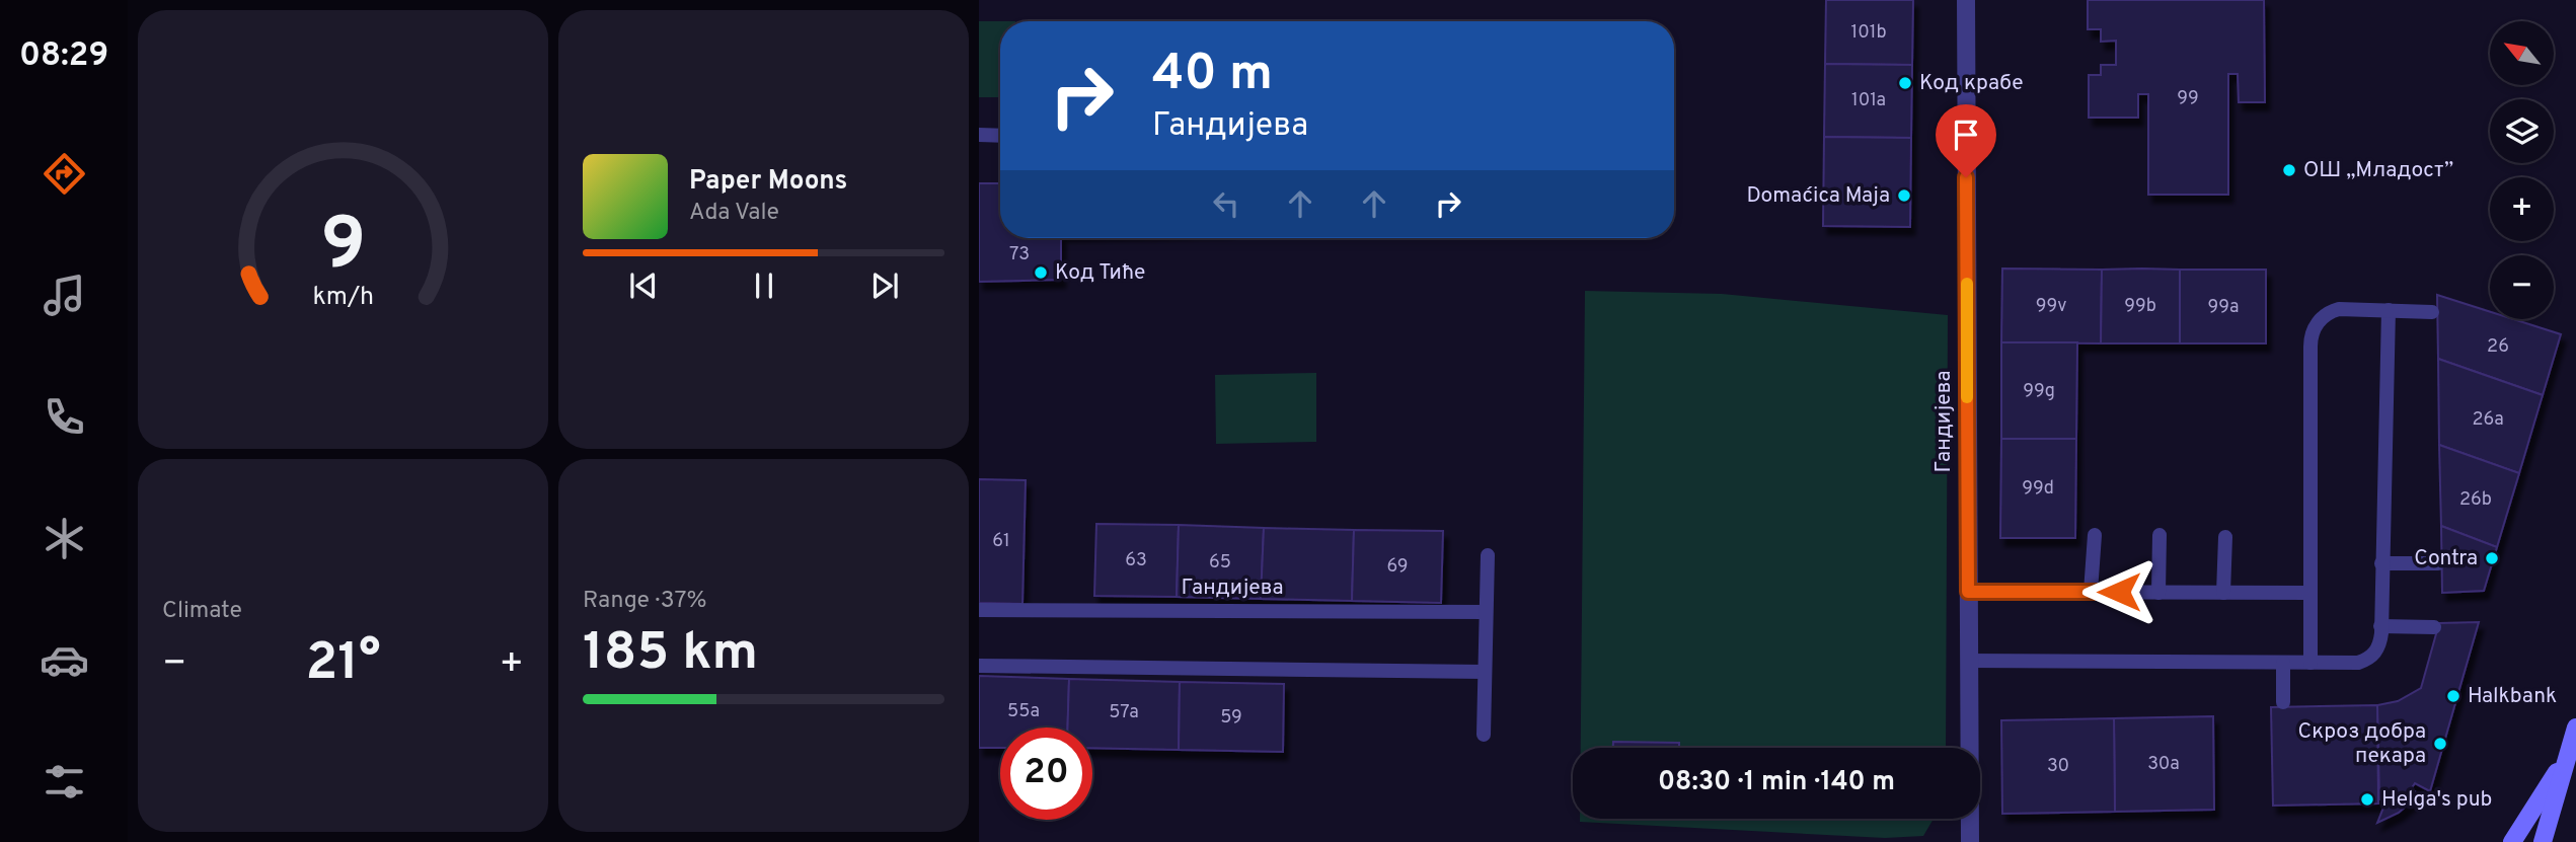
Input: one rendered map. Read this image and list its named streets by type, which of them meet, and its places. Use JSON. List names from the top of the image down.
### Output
{
  "streets": {
    "street": ["Гандијева"]
  },
  "places": [
    "Код крабе",
    "ОШ „Младост”",
    "Domaćica Maja",
    "Код Тиће",
    "Contra",
    "Halkbank",
    "Скроз добра пекара",
    "Helga's pub"
  ],
  "house_numbers": [
    "101b",
    "99",
    "101a",
    "73",
    "99v",
    "99b",
    "99a",
    "26",
    "99g",
    "26a",
    "99d",
    "26b",
    "61",
    "63",
    "65",
    "69",
    "55a",
    "57a",
    "59",
    "30a",
    "30"
  ],
  "north": "top left",
  "page": {
    "tabs": "08:29",
    "map_buttons": ["+", "−"],
    "turn": ["40 m", "Гандијева"],
    "song": ["Paper Moons", "Ada Vale"],
    "tile": [
      "Climate",
      ["Range · 37%", "185 km"]
    ],
    "heat": ["−", "21°", "+"],
    "limit": "20",
    "trip": "08:30 · 1 min · 140 m",
    "gauge": ["9", "km/h"]
  }
}
